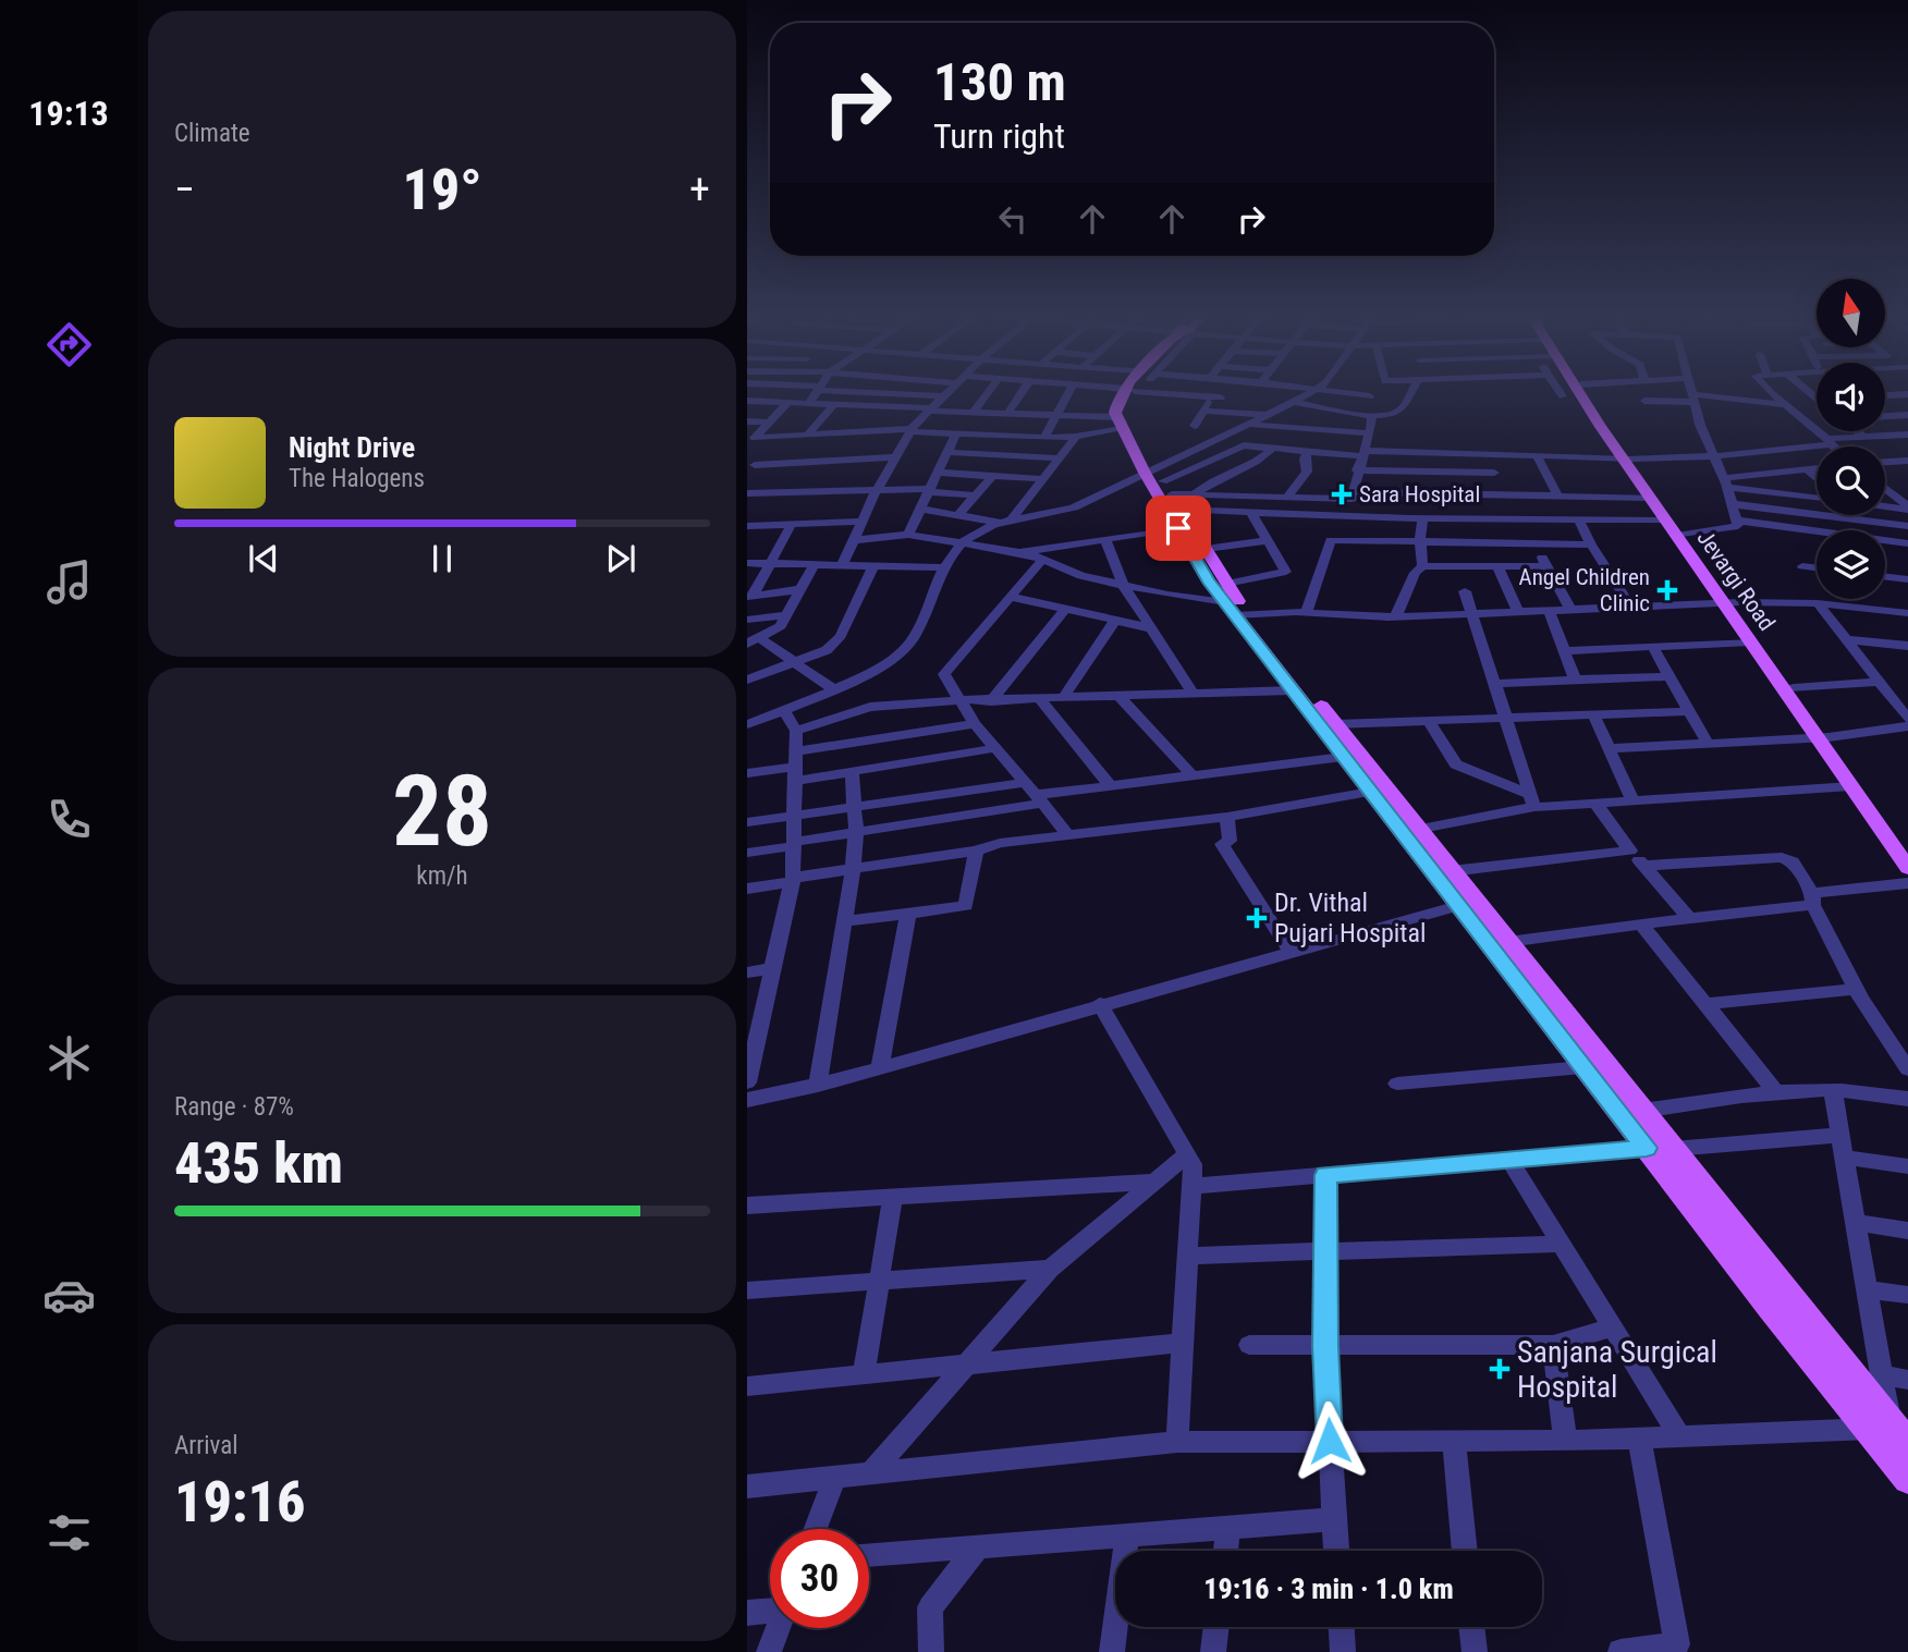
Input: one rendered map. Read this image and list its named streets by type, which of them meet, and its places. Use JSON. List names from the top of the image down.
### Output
{
  "streets": {
    "main road": ["Jevargi Road"]
  },
  "places": {
    "health": [
      "Sara Hospital",
      "Angel Children Clinic",
      "Dr. Vithal Pujari Hospital",
      "Sanjana Surgical Hospital"
    ]
  },
  "north": "top",
  "page": {
    "tabs": "19:13",
    "tile": [
      "Climate",
      ["28", "km/h"],
      ["Range · 87%", "435 km"],
      ["Arrival", "19:16"]
    ],
    "turn": ["130 m", "Turn right"],
    "heat": ["−", "19°", "+"],
    "song": ["Night Drive", "The Halogens"],
    "limit": "30",
    "trip": "19:16 · 3 min · 1.0 km"
  }
}
